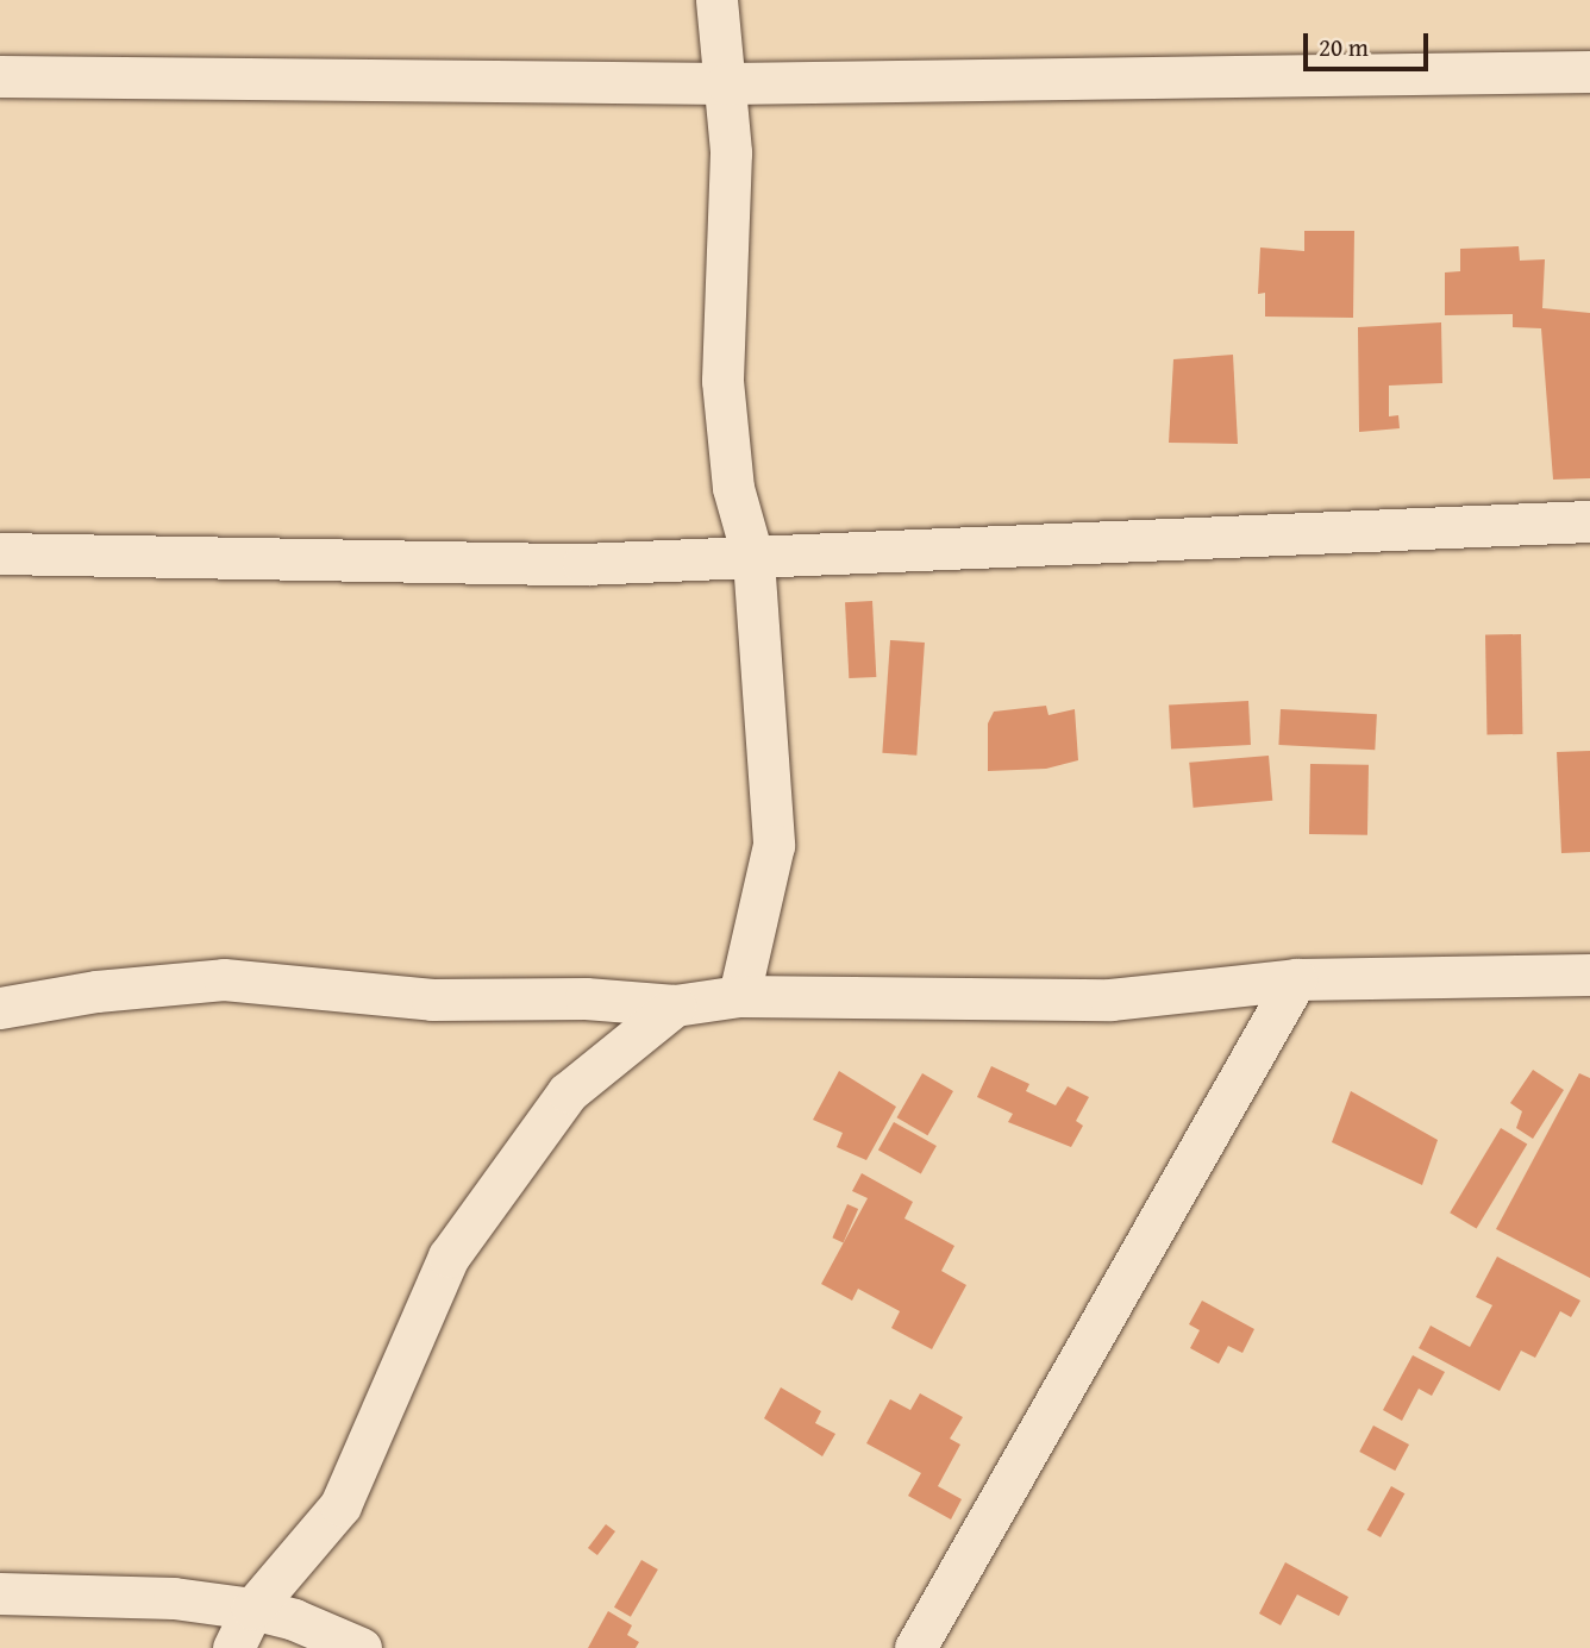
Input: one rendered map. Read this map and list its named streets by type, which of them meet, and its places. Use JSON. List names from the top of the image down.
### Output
{
  "scale_bar": "20 m"
}
